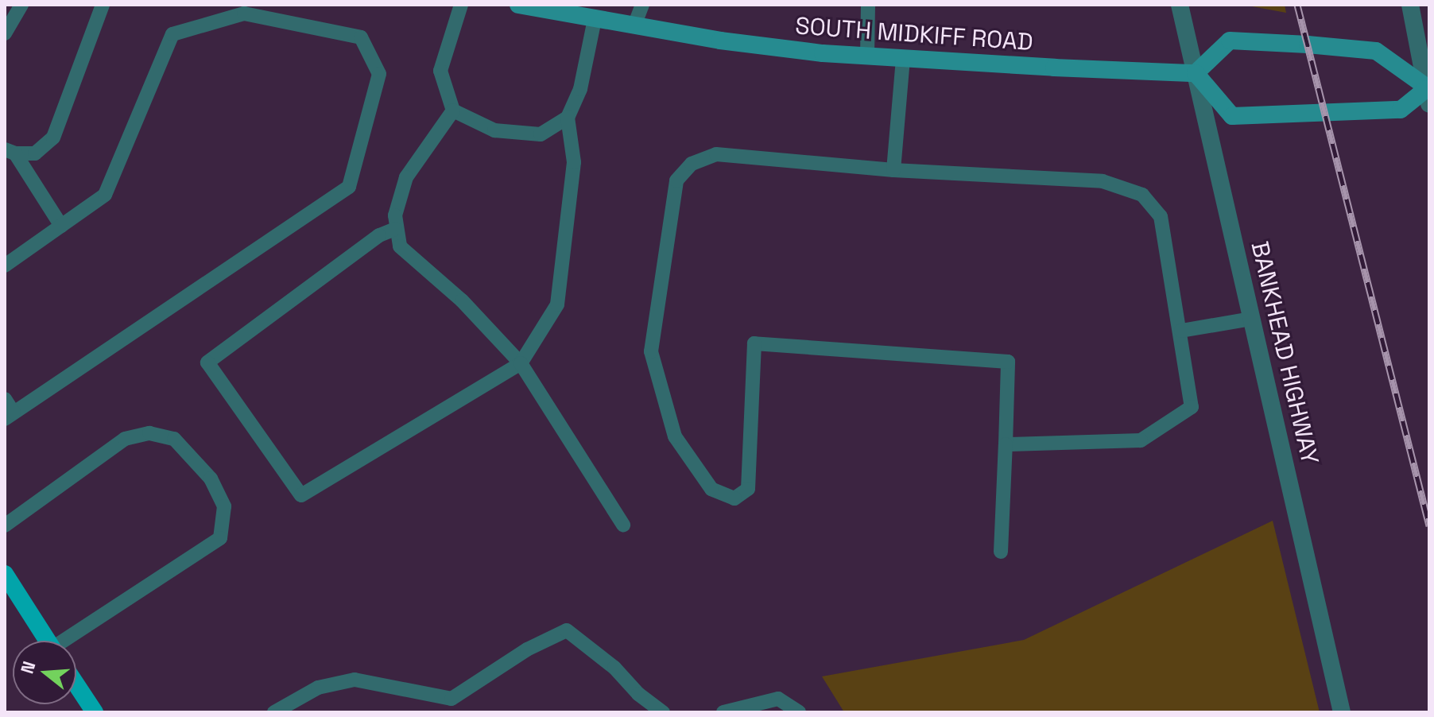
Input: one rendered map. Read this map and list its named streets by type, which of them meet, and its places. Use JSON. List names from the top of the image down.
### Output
{
  "streets": {
    "main road": ["SOUTH MIDKIFF ROAD"],
    "street": ["BANKHEAD HIGHWAY"]
  },
  "crossings": [
    ["SOUTH MIDKIFF ROAD", "BANKHEAD HIGHWAY"]
  ],
  "north": "left"
}
